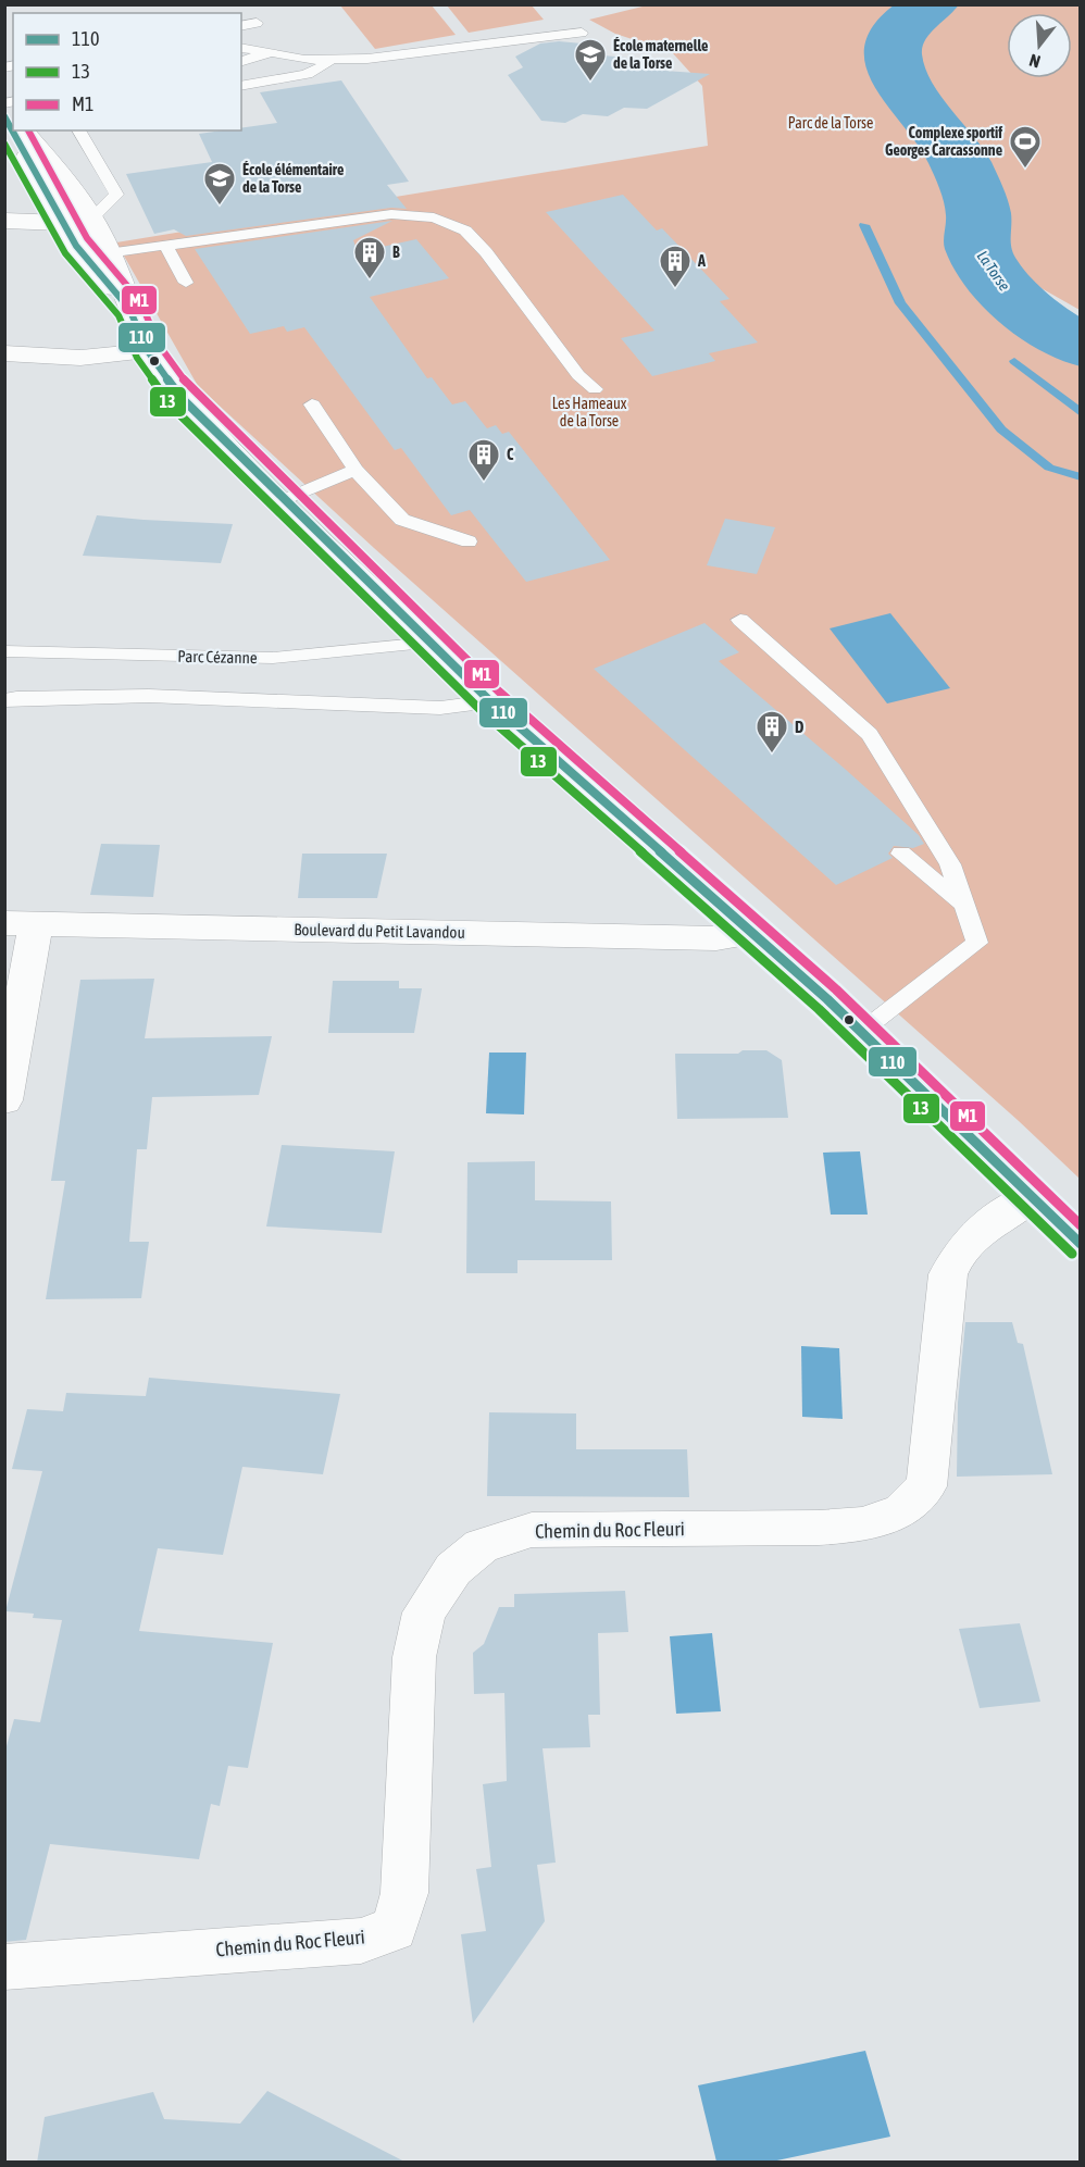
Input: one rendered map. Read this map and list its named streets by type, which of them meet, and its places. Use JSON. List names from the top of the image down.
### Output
{
  "streets": {
    "street": ["Boulevard du Petit Lavandou", "Chemin du Roc Fleuri"],
    "lane": ["Parc Cézanne"]
  },
  "water": ["La Torse"],
  "parks": ["Parc de la Torse", "Les Hameaux de la Torse"],
  "places": {
    "school or university": ["École maternelle de la Torse", "École élémentaire de la Torse"],
    "sports": ["Complexe sportif Georges Carcassonne"],
    "building": [
      "B",
      "A",
      "C",
      "D"
    ]
  },
  "lines": ["transit line 110", "transit line M1", "transit line 13"],
  "legend": ["110", "13", "M1"],
  "north": "bottom"
}
